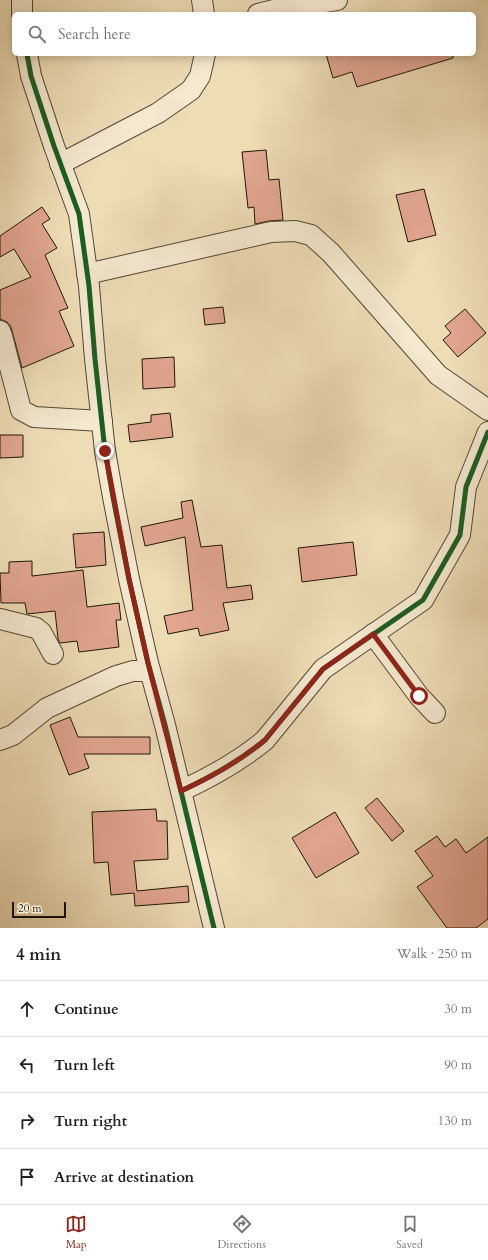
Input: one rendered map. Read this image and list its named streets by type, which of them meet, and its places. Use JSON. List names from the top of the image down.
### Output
{
  "scale_bar": "20 m",
  "page": {
    "search": "Search here",
    "scale": "20 m",
    "heading": ["4 min", "Walk · 250 m"],
    "list": [
      ["Continue", "30 m"],
      ["Turn left", "90 m"],
      ["Turn right", "130 m"],
      "Arrive at destination"
    ],
    "nav": ["Map", "Directions", "Saved"]
  }
}
